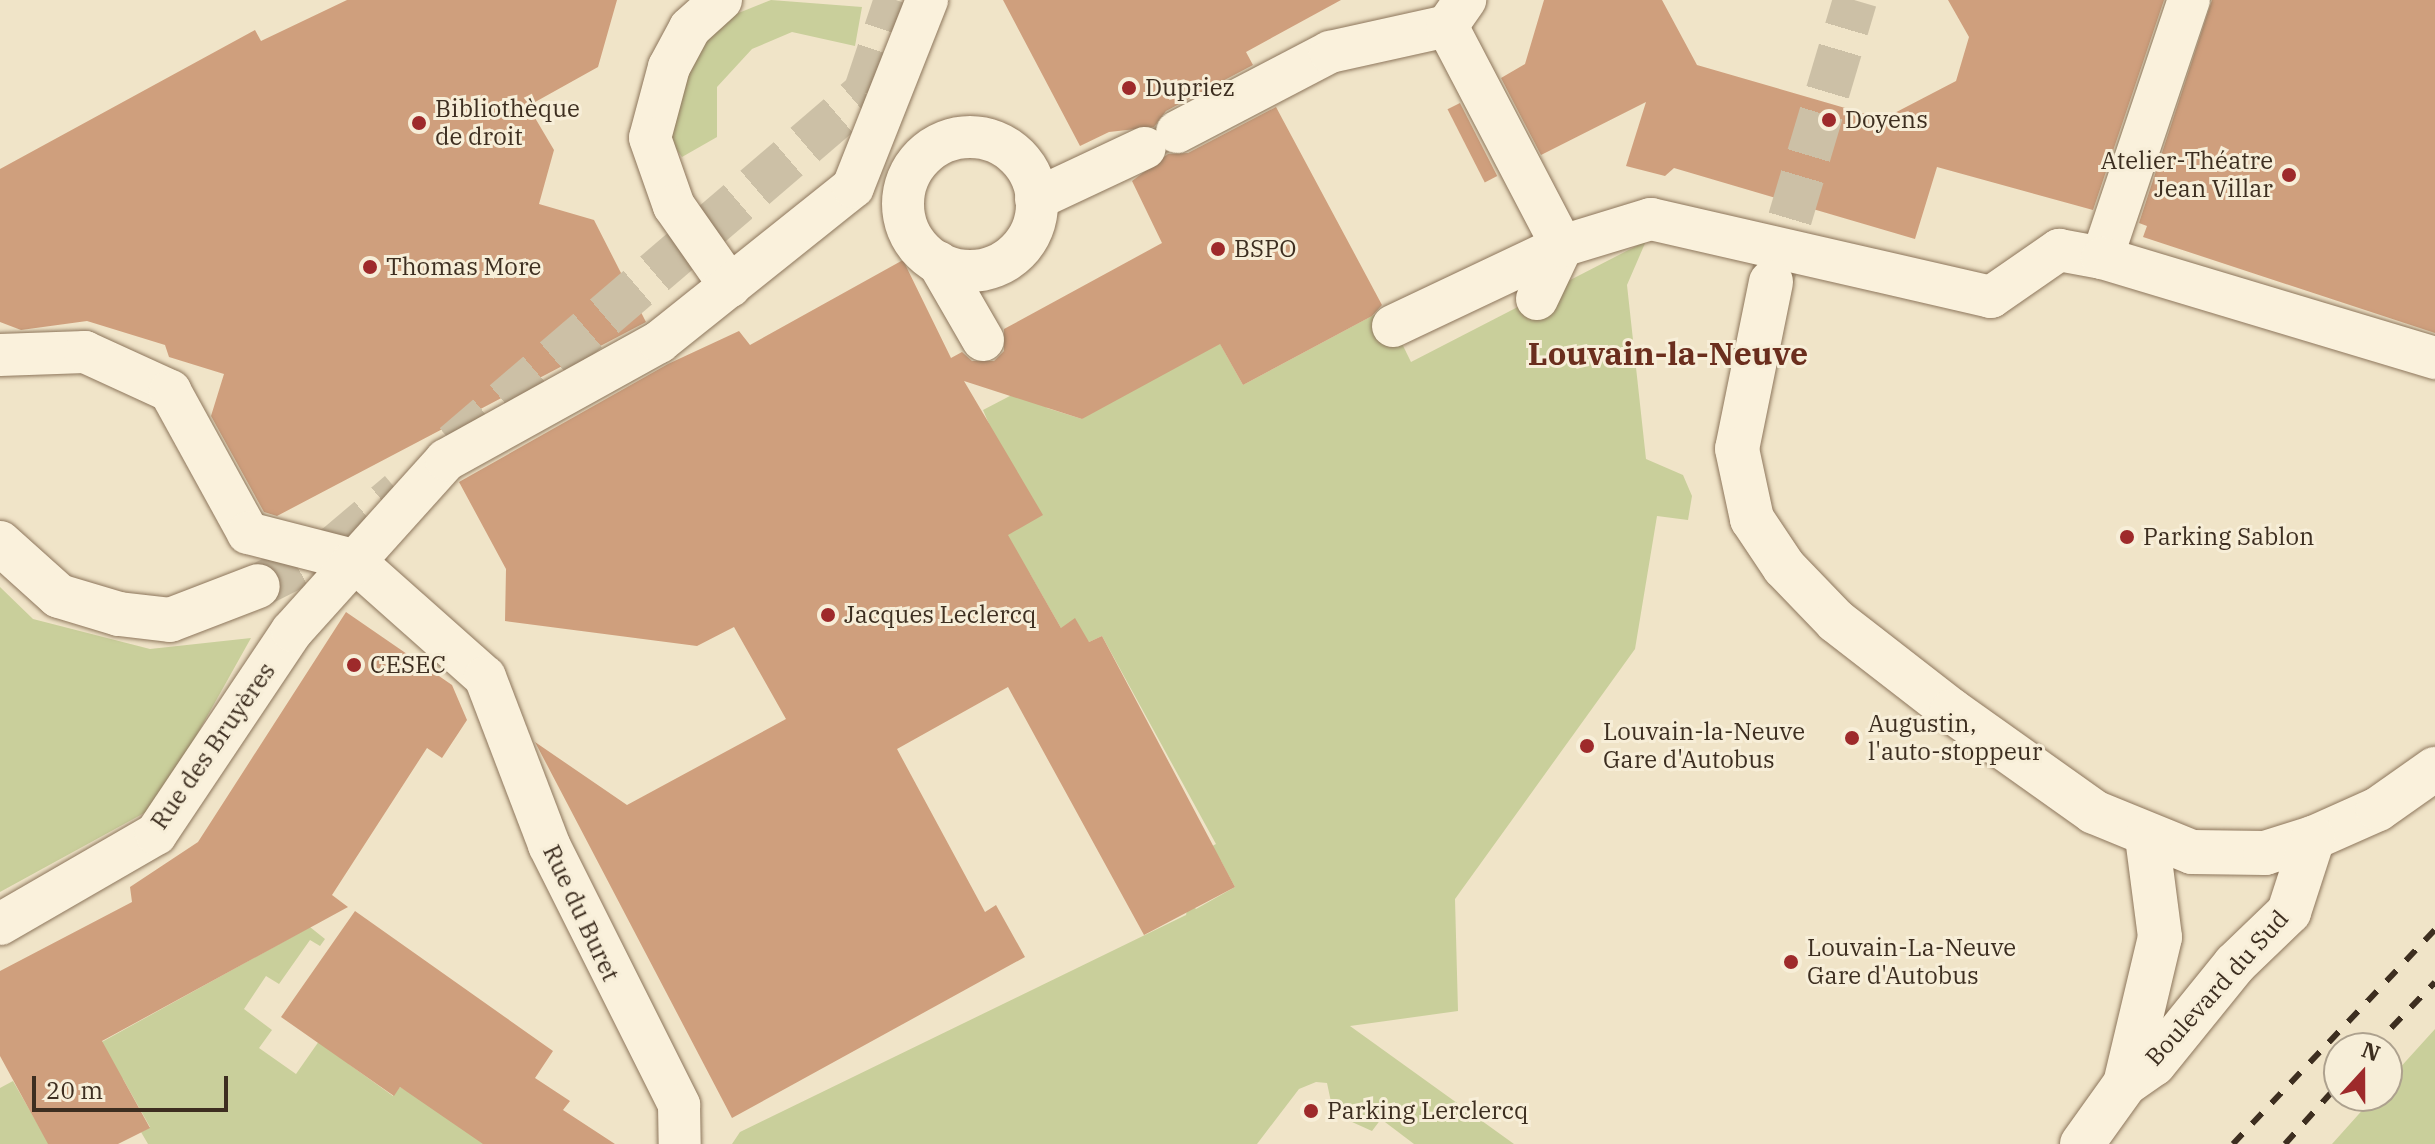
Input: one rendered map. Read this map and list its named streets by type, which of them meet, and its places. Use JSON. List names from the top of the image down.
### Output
{
  "streets": {
    "main road": ["Boulevard du Sud"],
    "street": ["Rue des Bruyères", "Rue du Buret"]
  },
  "crossings": [
    ["Rue des Bruyères", "Rue du Buret"]
  ],
  "districts": ["Louvain-la-Neuve"],
  "places": [
    "Dupriez",
    "Doyens",
    "Bibliothèque de droit",
    "Atelier-Théatre Jean Villar",
    "BSPO",
    "Thomas More",
    "Parking Sablon",
    "Jacques Leclercq",
    "CESEC",
    "Augustin, l'auto-stoppeur",
    "Louvain-la-Neuve Gare d'Autobus",
    "Louvain-La-Neuve Gare d'Autobus",
    "Parking Lerclercq"
  ],
  "scale_bar": "20 m",
  "north": "top"
}
